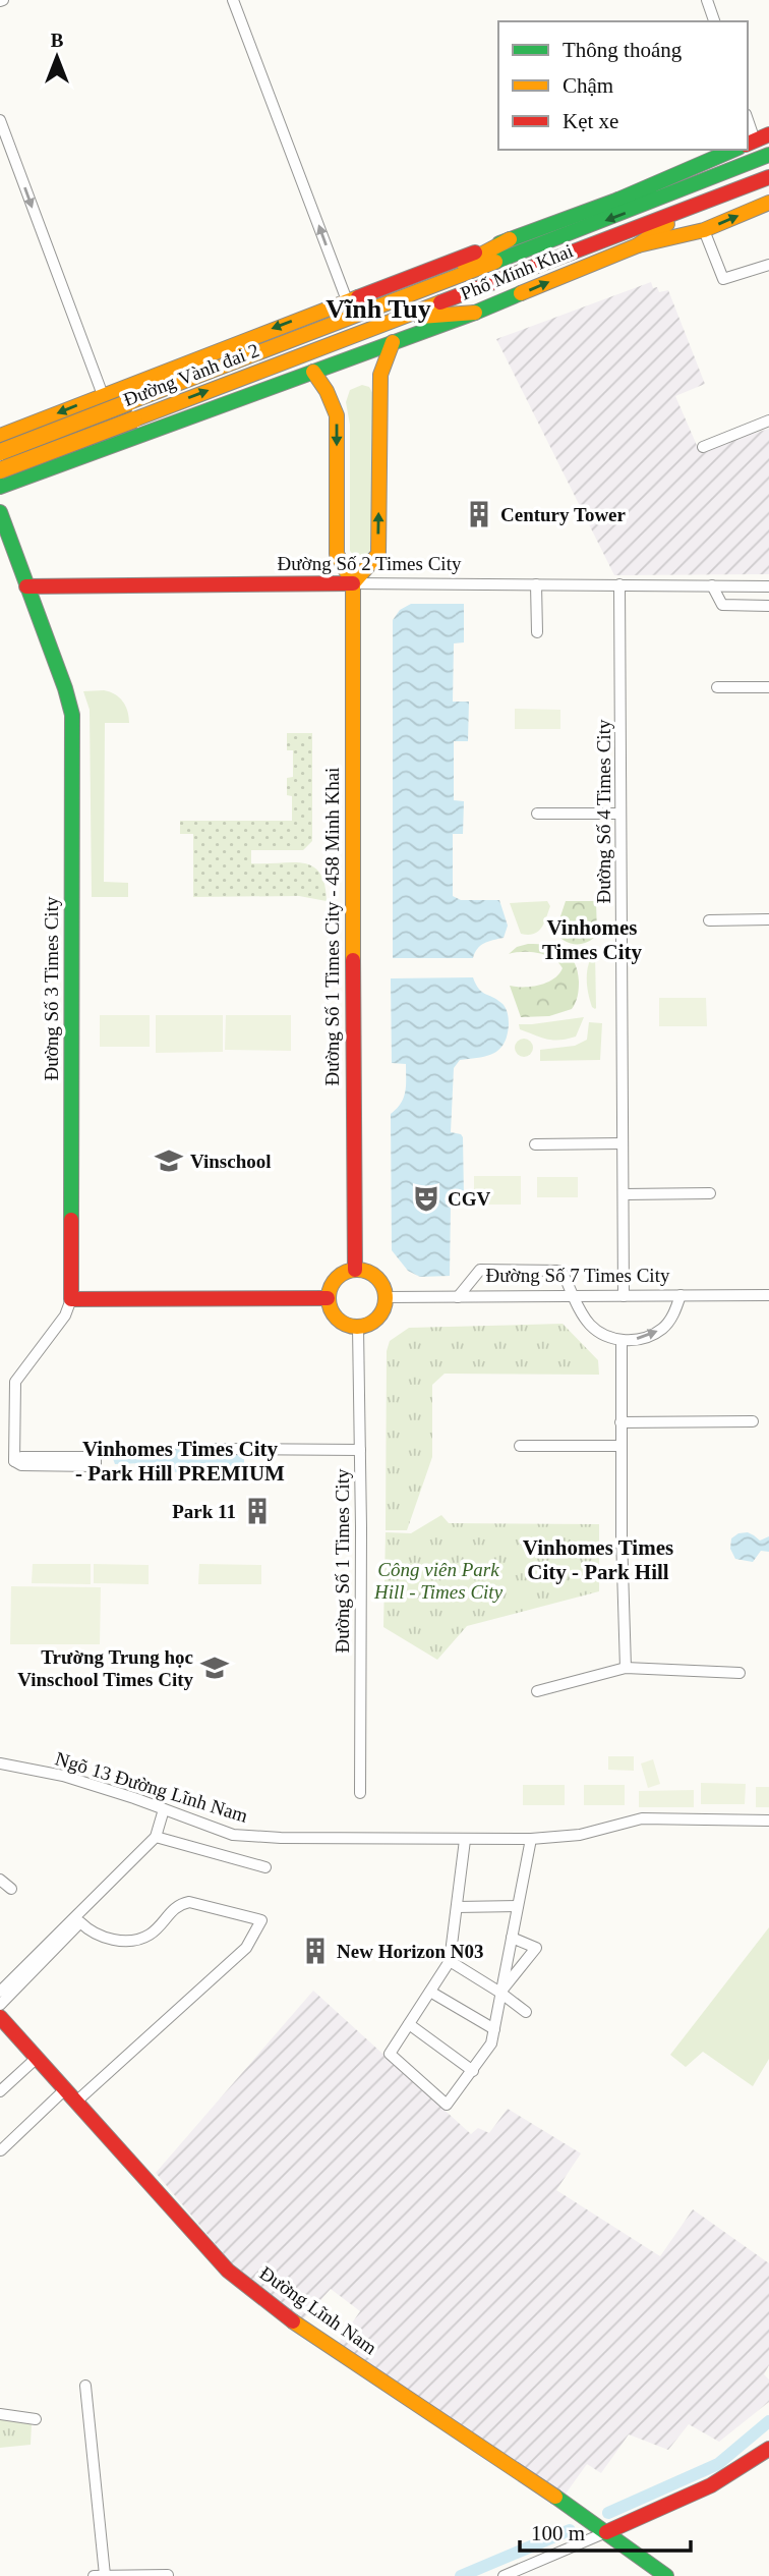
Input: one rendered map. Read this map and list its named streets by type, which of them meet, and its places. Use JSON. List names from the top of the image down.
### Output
{
  "streets": {
    "main road": [
      "Phố Minh Khai",
      "Đường Vành đai 2",
      "Đường Số 2 Times City",
      "Đường Số 1 Times City - 458 Minh Khai",
      "Đường Số 3 Times City",
      "Đường Lĩnh Nam"
    ],
    "street": [
      "Đường Số 4 Times City",
      "Đường Số 7 Times City",
      "Đường Số 1 Times City",
      "Ngõ 13 Đường Lĩnh Nam"
    ]
  },
  "crossings": [
    ["Phố Minh Khai", "Đường Số 1 Times City - 458 Minh Khai"],
    ["Đường Số 2 Times City", "Đường Số 4 Times City"],
    ["Đường Số 2 Times City", "Đường Số 1 Times City - 458 Minh Khai"],
    ["Đường Số 2 Times City", "Đường Số 3 Times City"],
    ["Đường Số 4 Times City", "Đường Số 7 Times City"],
    ["Đường Số 1 Times City - 458 Minh Khai", "Đường Số 7 Times City"],
    ["Đường Số 1 Times City - 458 Minh Khai", "Đường Số 1 Times City"],
    ["Đường Số 7 Times City", "Đường Số 1 Times City"]
  ],
  "districts": [
    "Vĩnh Tuy",
    "Vinhomes Times City",
    "Vinhomes Times City - Park Hill PREMIUM",
    "Vinhomes Times City - Park Hill"
  ],
  "parks": ["Công viên Park Hill - Times City"],
  "places": {
    "building": ["Century Tower", "Park 11", "New Horizon N03"],
    "school or university": ["Vinschool", "Trường Trung học Vinschool Times City"],
    "theatre": ["CGV"]
  },
  "legend": ["Thông thoáng", "Chậm", "Kẹt xe"],
  "scale_bar": "100 m",
  "north": "top"
}
